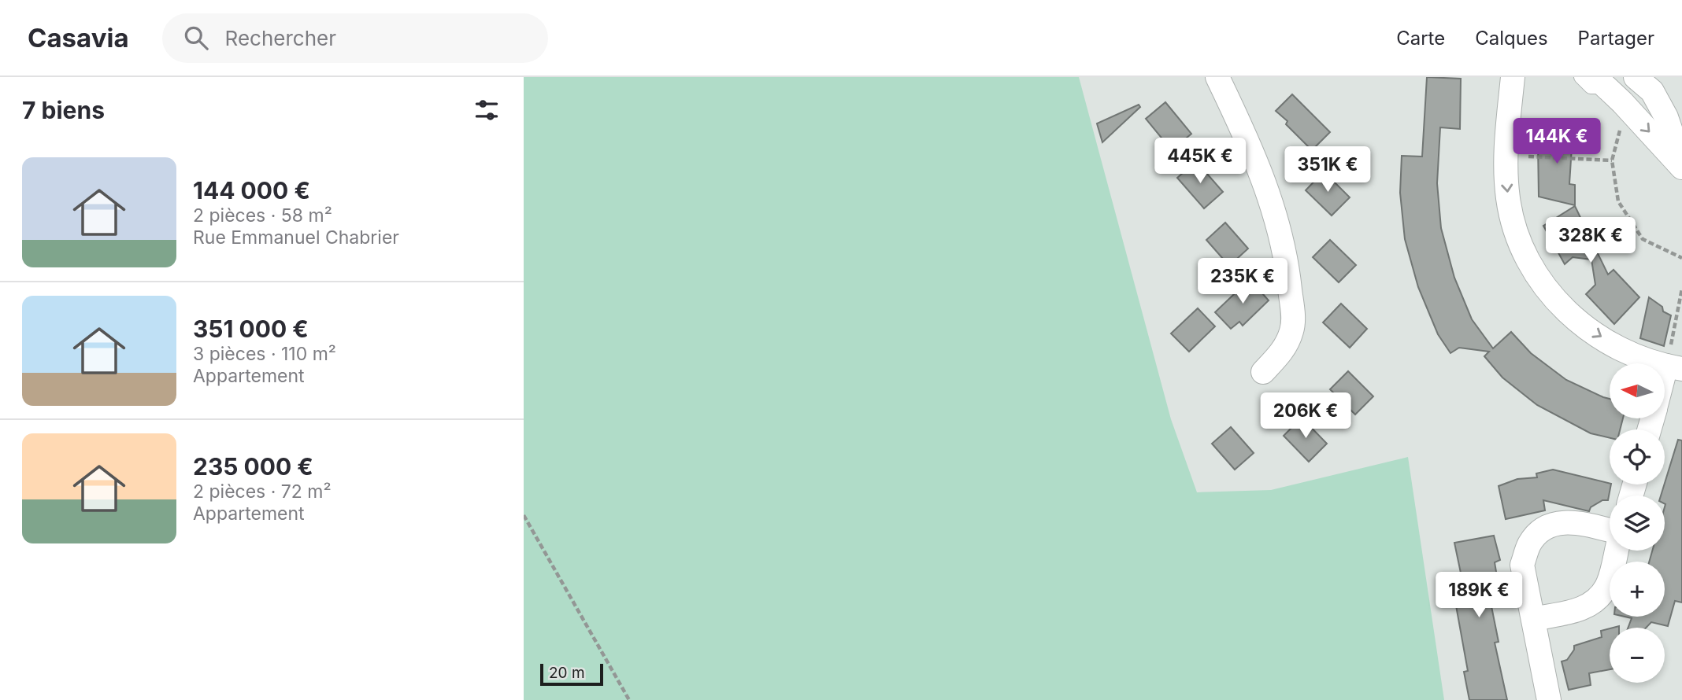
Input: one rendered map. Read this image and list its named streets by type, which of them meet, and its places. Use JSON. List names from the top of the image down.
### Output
{
  "scale_bar": "20 m",
  "north": "left",
  "page": {
    "header": "Casavia",
    "search": "Rechercher",
    "nav": ["Carte", "Calques", "Partager"],
    "heading": "7 biens",
    "price": [
      "144K €",
      "445K €",
      "351K €",
      "328K €",
      "235K €",
      "206K €",
      "189K €"
    ],
    "list": [
      {
        "name": "144 000 €",
        "note": "2 pièces · 58 m² · Rue Emmanuel Chabrier"
      },
      {
        "name": "351 000 €",
        "note": "3 pièces · 110 m² · Appartement"
      },
      {
        "name": "235 000 €",
        "note": "2 pièces · 72 m² · Appartement"
      }
    ],
    "map_buttons": ["+", "−"],
    "scale": "20 m"
  }
}
